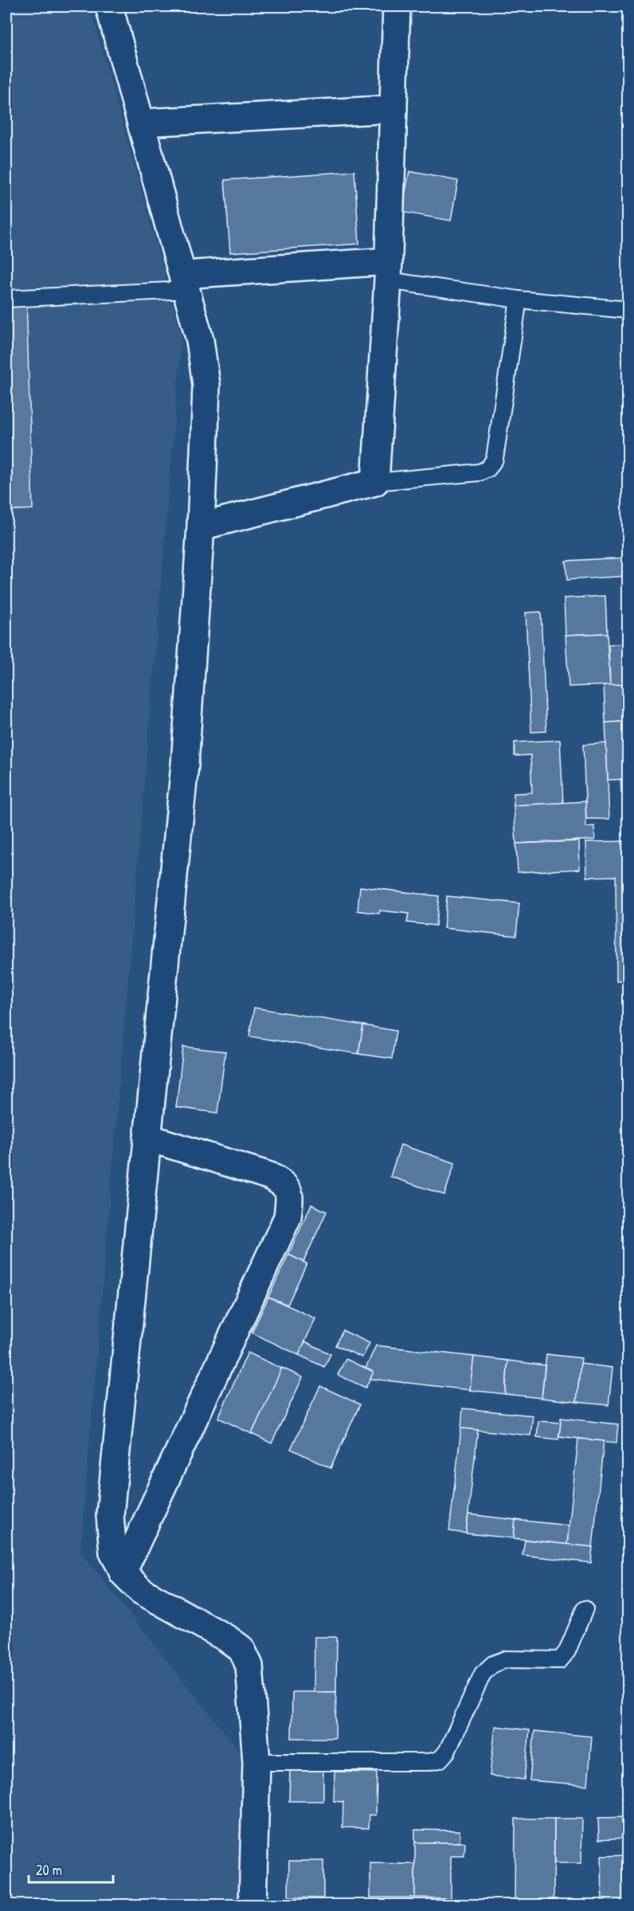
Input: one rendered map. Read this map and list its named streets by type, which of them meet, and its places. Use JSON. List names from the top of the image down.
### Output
{
  "scale_bar": "20 m"
}
